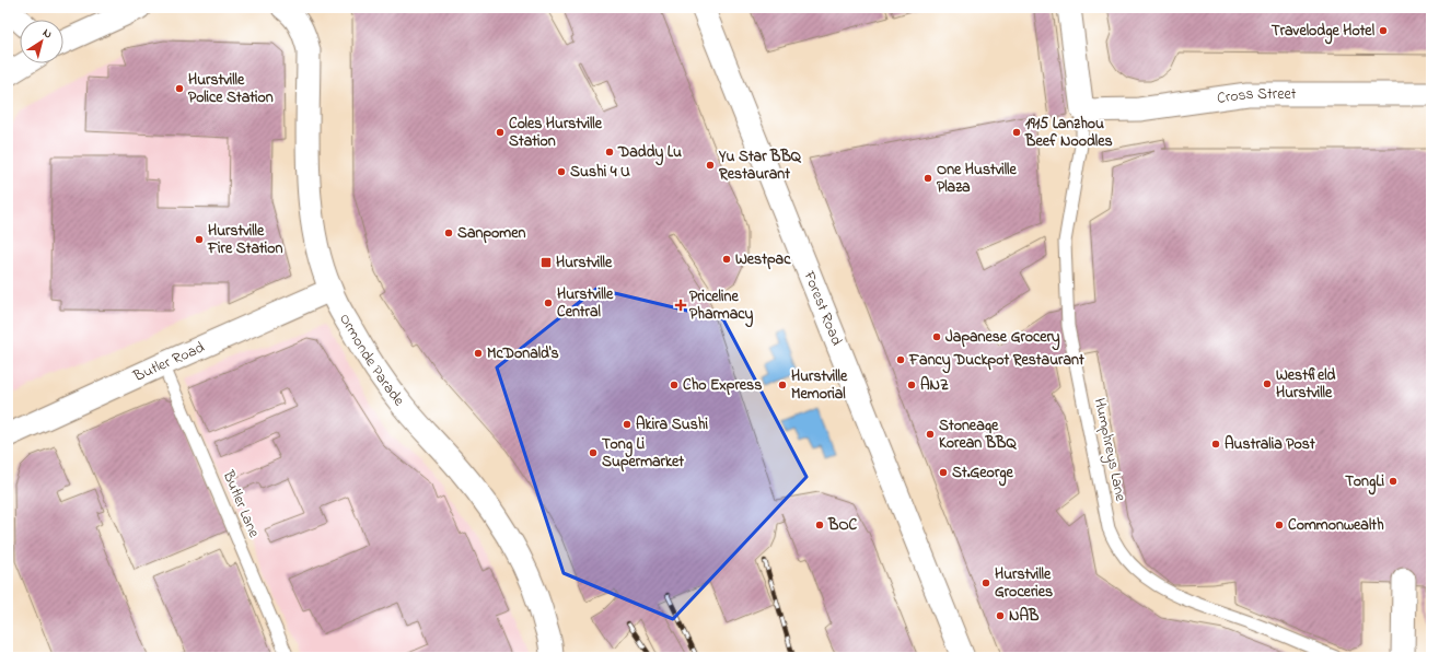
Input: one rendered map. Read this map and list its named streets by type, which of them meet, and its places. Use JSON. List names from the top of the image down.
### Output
{
  "streets": {
    "street": [
      "Cross Street",
      "Forest Road",
      "Ormonde Parade",
      "Butler Road"
    ],
    "lane": ["Humphreys Lane", "Butler Lane"]
  },
  "crossings": [
    ["Cross Street", "Humphreys Lane"],
    ["Ormonde Parade", "Butler Road"],
    ["Butler Road", "Butler Lane"]
  ],
  "places": {
    "other": [
      "Travelodge Hotel",
      "Hurstville Police Station",
      "Coles Hurstville Station",
      "1915 Lanzhou Beef Noodles",
      "Daddy Lu",
      "Yu Star BBQ Restaurant",
      "Sushi 4 U",
      "One Hustville Plaza",
      "Sanpomen",
      "Hurstville Fire Station",
      "Westpac",
      "Hurstville Central",
      "Japanese Grocery",
      "McDonald's",
      "Fancy Duckpot Restaurant",
      "Westfield Hurstville",
      "Cho Express",
      "Hurstville Memorial",
      "ANZ",
      "Akira Sushi",
      "Stoneage Korean BBQ",
      "Australia Post",
      "Tong Li Supermarket",
      "St.George",
      "TongLi",
      "BOC",
      "Commonwealth",
      "Hurstville Groceries",
      "NAB"
    ],
    "transit": ["Hurstville"],
    "health": ["Priceline Pharmacy"]
  },
  "north": "top right"
}
